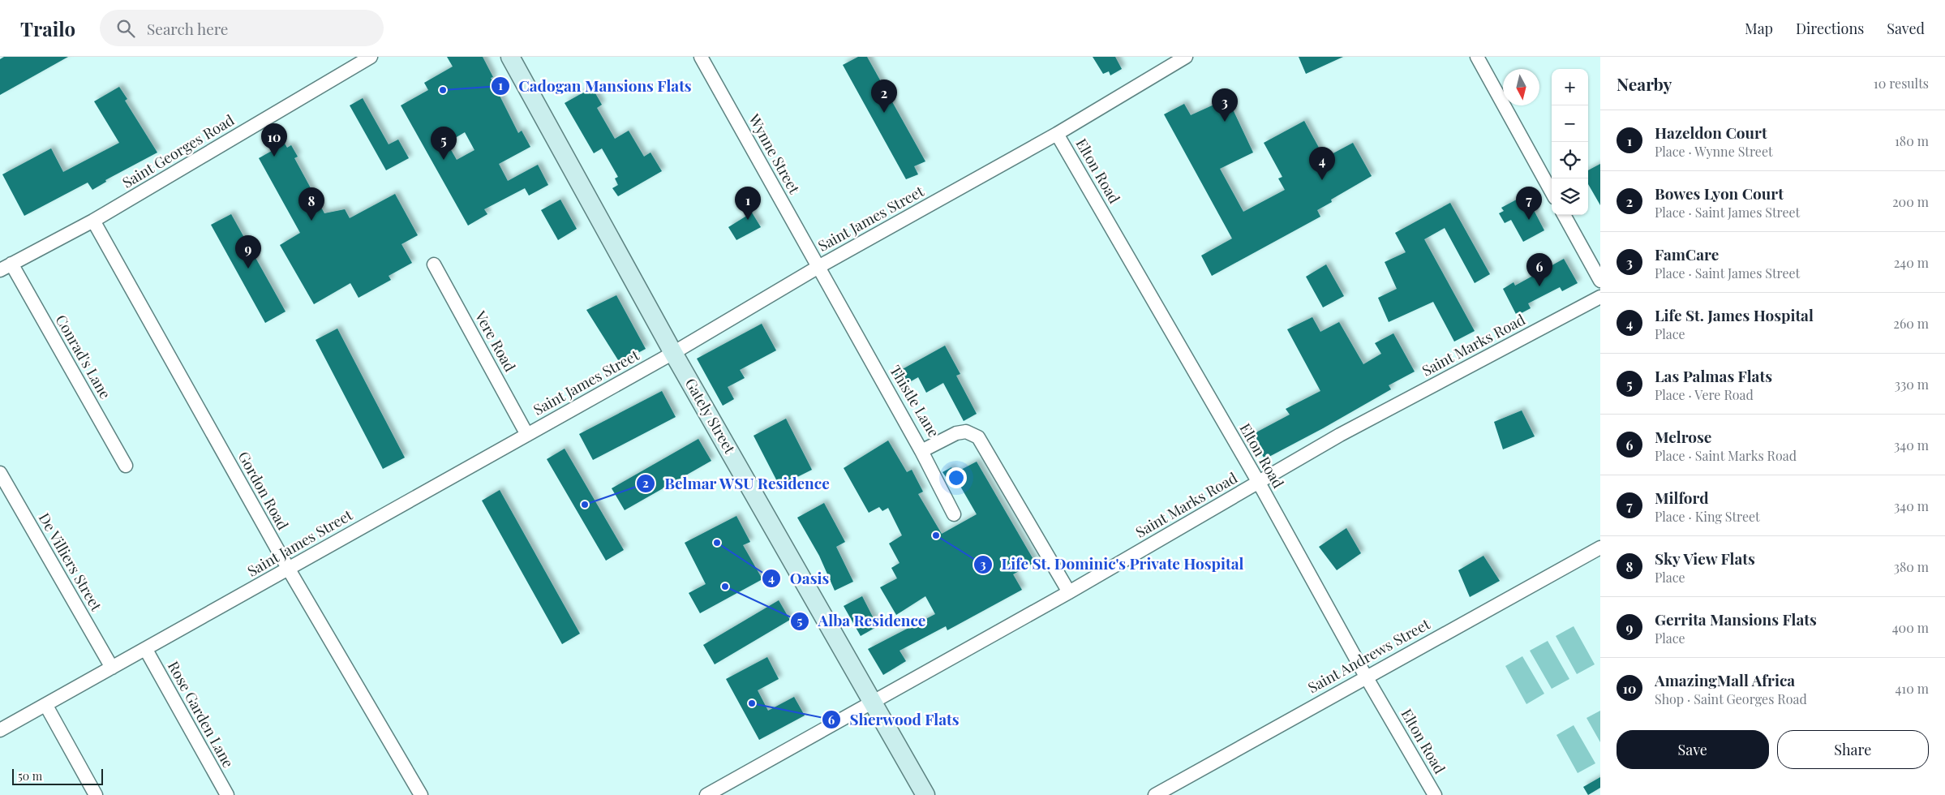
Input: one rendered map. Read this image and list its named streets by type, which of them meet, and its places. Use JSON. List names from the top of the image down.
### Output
{
  "streets": {
    "street": [
      "Saint Georges Road",
      "Wynne Street",
      "Elton Road",
      "Saint James Street",
      "Vere Road",
      "Saint Marks Road",
      "Conrad's Lane",
      "Thistle Lane",
      "Gately Street",
      "Gordon Road",
      "De Villiers Street",
      "Saint Andrews Street",
      "Rose Garden Lane"
    ]
  },
  "crossings": [
    ["Saint Georges Road", "Conrad's Lane"],
    ["Saint Georges Road", "Gordon Road"],
    ["Wynne Street", "Saint James Street"],
    ["Wynne Street", "Thistle Lane"],
    ["Elton Road", "Saint James Street"],
    ["Elton Road", "Saint Marks Road"],
    ["Elton Road", "Saint Andrews Street"],
    ["Saint James Street", "Vere Road"],
    ["Saint James Street", "Thistle Lane"],
    ["Saint James Street", "Gately Street"],
    ["Saint James Street", "Gordon Road"],
    ["Saint James Street", "De Villiers Street"],
    ["Saint James Street", "Rose Garden Lane"],
    ["Saint Marks Road", "Thistle Lane"],
    ["Saint Marks Road", "Gately Street"]
  ],
  "places": [
    "Cadogan Mansions Flats",
    "Belmar WSU Residence",
    "Life St. Dominic's Private Hospital",
    "Oasis",
    "Alba Residence",
    "Sherwood Flats"
  ],
  "scale_bar": "50 m",
  "north": "bottom",
  "page": {
    "header": "Trailo",
    "search": "Search here",
    "nav": ["Map", "Directions", "Saved"],
    "heading": ["Nearby", "10 results"],
    "map_buttons": ["+", "−"],
    "pins": [
      "2",
      "3",
      "10",
      "5",
      "4",
      "1",
      "7",
      "8",
      "9",
      "6"
    ],
    "list": [
      {
        "mark": "1",
        "name": "Hazeldon Court",
        "note": "Place · Wynne Street",
        "value": "180 m"
      },
      {
        "mark": "2",
        "name": "Bowes Lyon Court",
        "note": "Place · Saint James Street",
        "value": "200 m"
      },
      {
        "mark": "3",
        "name": "FamCare",
        "note": "Place · Saint James Street",
        "value": "240 m"
      },
      {
        "mark": "4",
        "name": "Life St. James Hospital",
        "note": "Place",
        "value": "260 m"
      },
      {
        "mark": "5",
        "name": "Las Palmas Flats",
        "note": "Place · Vere Road",
        "value": "330 m"
      },
      {
        "mark": "6",
        "name": "Melrose",
        "note": "Place · Saint Marks Road",
        "value": "340 m"
      },
      {
        "mark": "7",
        "name": "Milford",
        "note": "Place · King Street",
        "value": "340 m"
      },
      {
        "mark": "8",
        "name": "Sky View Flats",
        "note": "Place",
        "value": "380 m"
      },
      {
        "mark": "9",
        "name": "Gerrita Mansions Flats",
        "note": "Place",
        "value": "400 m"
      },
      {
        "mark": "10",
        "name": "AmazingMall Africa",
        "note": "Shop · Saint Georges Road",
        "value": "410 m"
      }
    ],
    "buttons": ["Save", "Share"],
    "scale": "50 m"
  }
}
